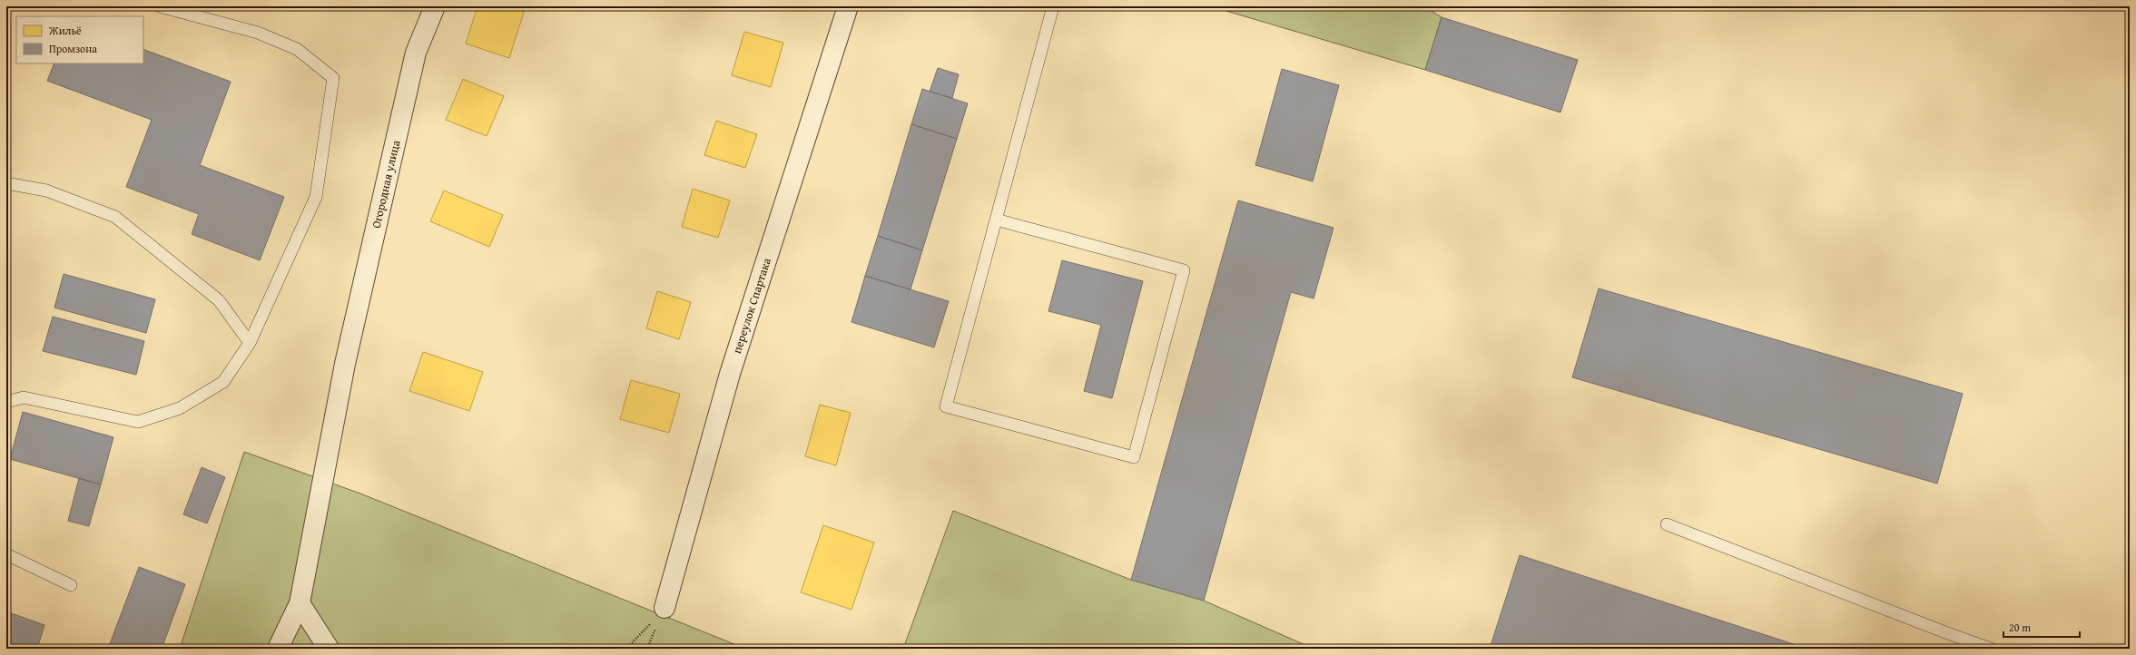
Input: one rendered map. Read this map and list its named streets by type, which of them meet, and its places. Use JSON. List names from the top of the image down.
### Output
{
  "streets": {
    "street": ["Огородная улица", "переулок Спартака"]
  },
  "legend": ["Жильё", "Промзона"],
  "scale_bar": "20 m"
}
